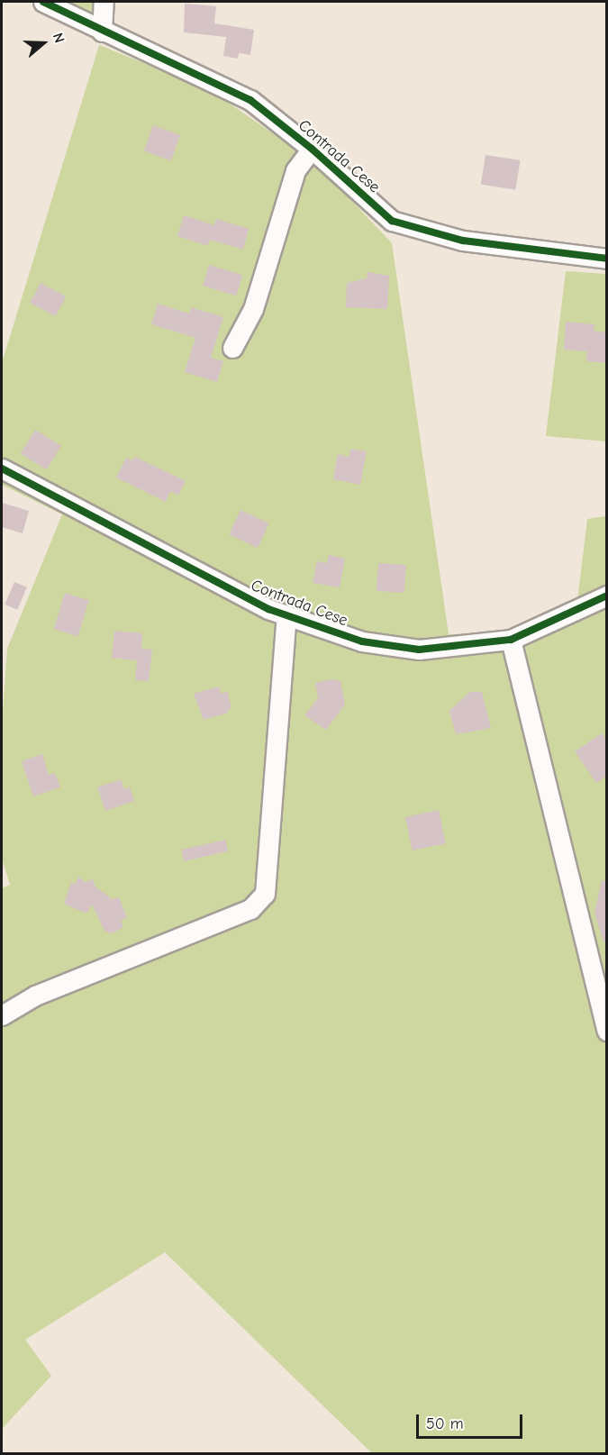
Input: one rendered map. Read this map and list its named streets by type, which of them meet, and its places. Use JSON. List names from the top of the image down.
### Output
{
  "streets": {
    "street": ["Contrada Cese"]
  },
  "scale_bar": "50 m",
  "north": "right"
}
